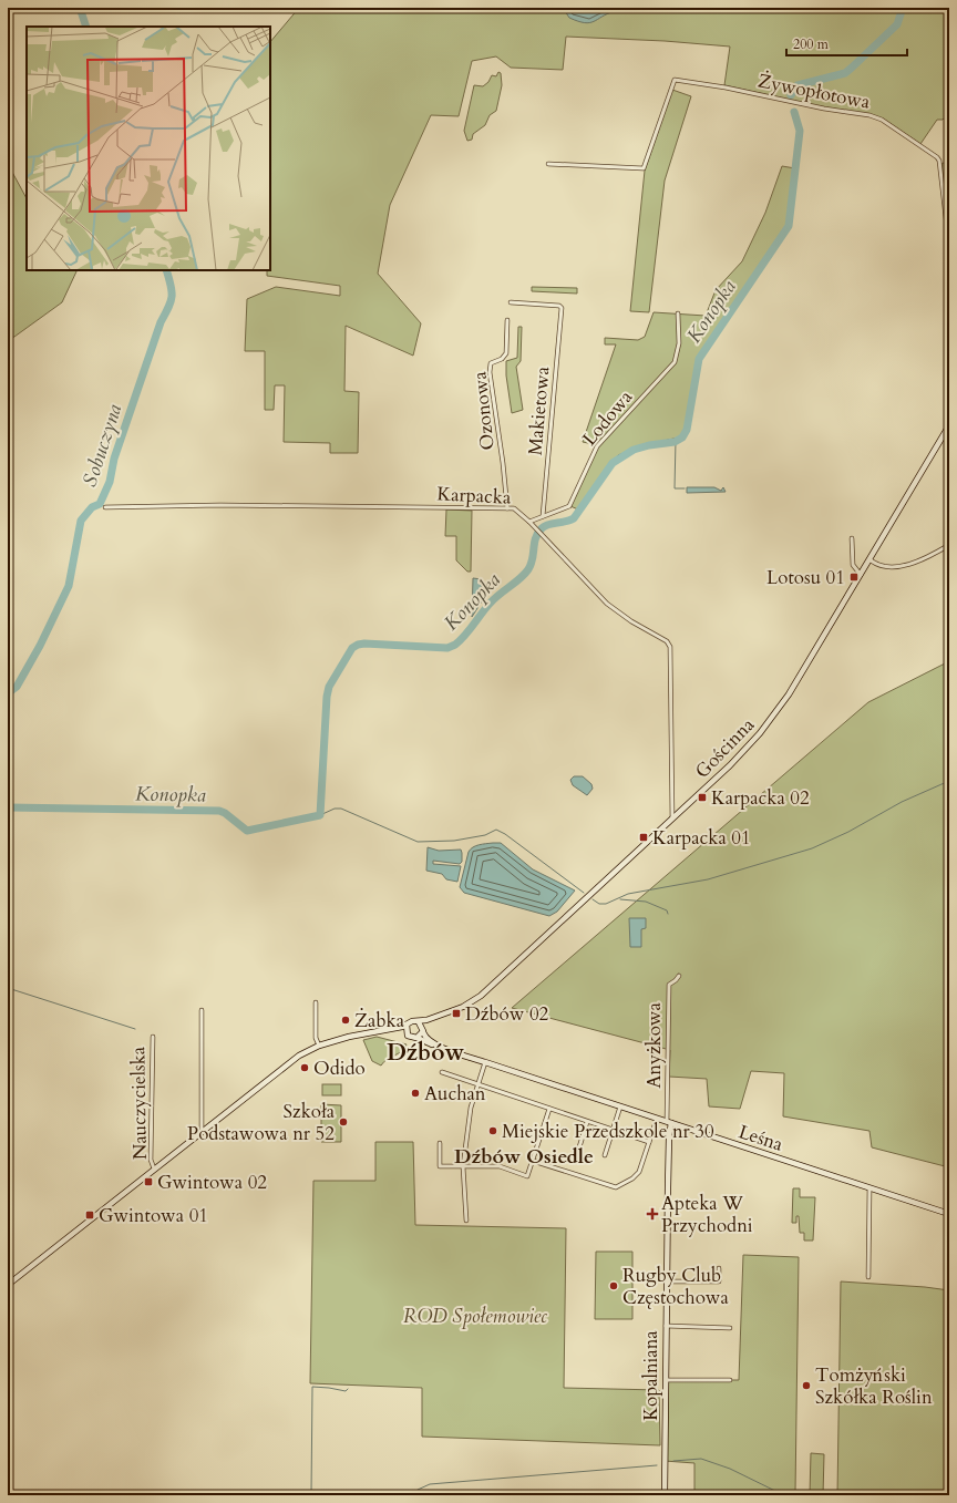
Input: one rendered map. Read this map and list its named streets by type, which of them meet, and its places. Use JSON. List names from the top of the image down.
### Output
{
  "streets": {
    "main road": ["Gościnna", "Leśna", "Kopalniana"],
    "street": [
      "Żywopłotowa",
      "Ozonowa",
      "Makietowa",
      "Lodowa",
      "Karpacka",
      "Anyżkowa",
      "Nauczycielska"
    ]
  },
  "crossings": [
    ["Ozonowa", "Karpacka"],
    ["Makietowa", "Lodowa"],
    ["Lodowa", "Karpacka"],
    ["Karpacka", "Gościnna"],
    ["Gościnna", "Leśna"],
    ["Anyżkowa", "Leśna"],
    ["Anyżkowa", "Kopalniana"],
    ["Leśna", "Kopalniana"]
  ],
  "districts": ["Dźbów", "Dźbów Osiedle"],
  "water": ["Konopka", "Sobuczyna"],
  "parks": ["ROD Społemowiec"],
  "places": {
    "transit": [
      "Lotosu 01",
      "Karpacka 02",
      "Karpacka 01",
      "Dźbów 02",
      "Gwintowa 02",
      "Gwintowa 01"
    ],
    "other": [
      "Żabka",
      "Odido",
      "Auchan",
      "Szkoła Podstawowa nr 52",
      "Miejskie Przedszkole nr 30",
      "Rugby Club Częstochowa",
      "Tomżyński Szkółka Roślin"
    ],
    "health": ["Apteka W Przychodni"]
  },
  "scale_bar": "200 m"
}
